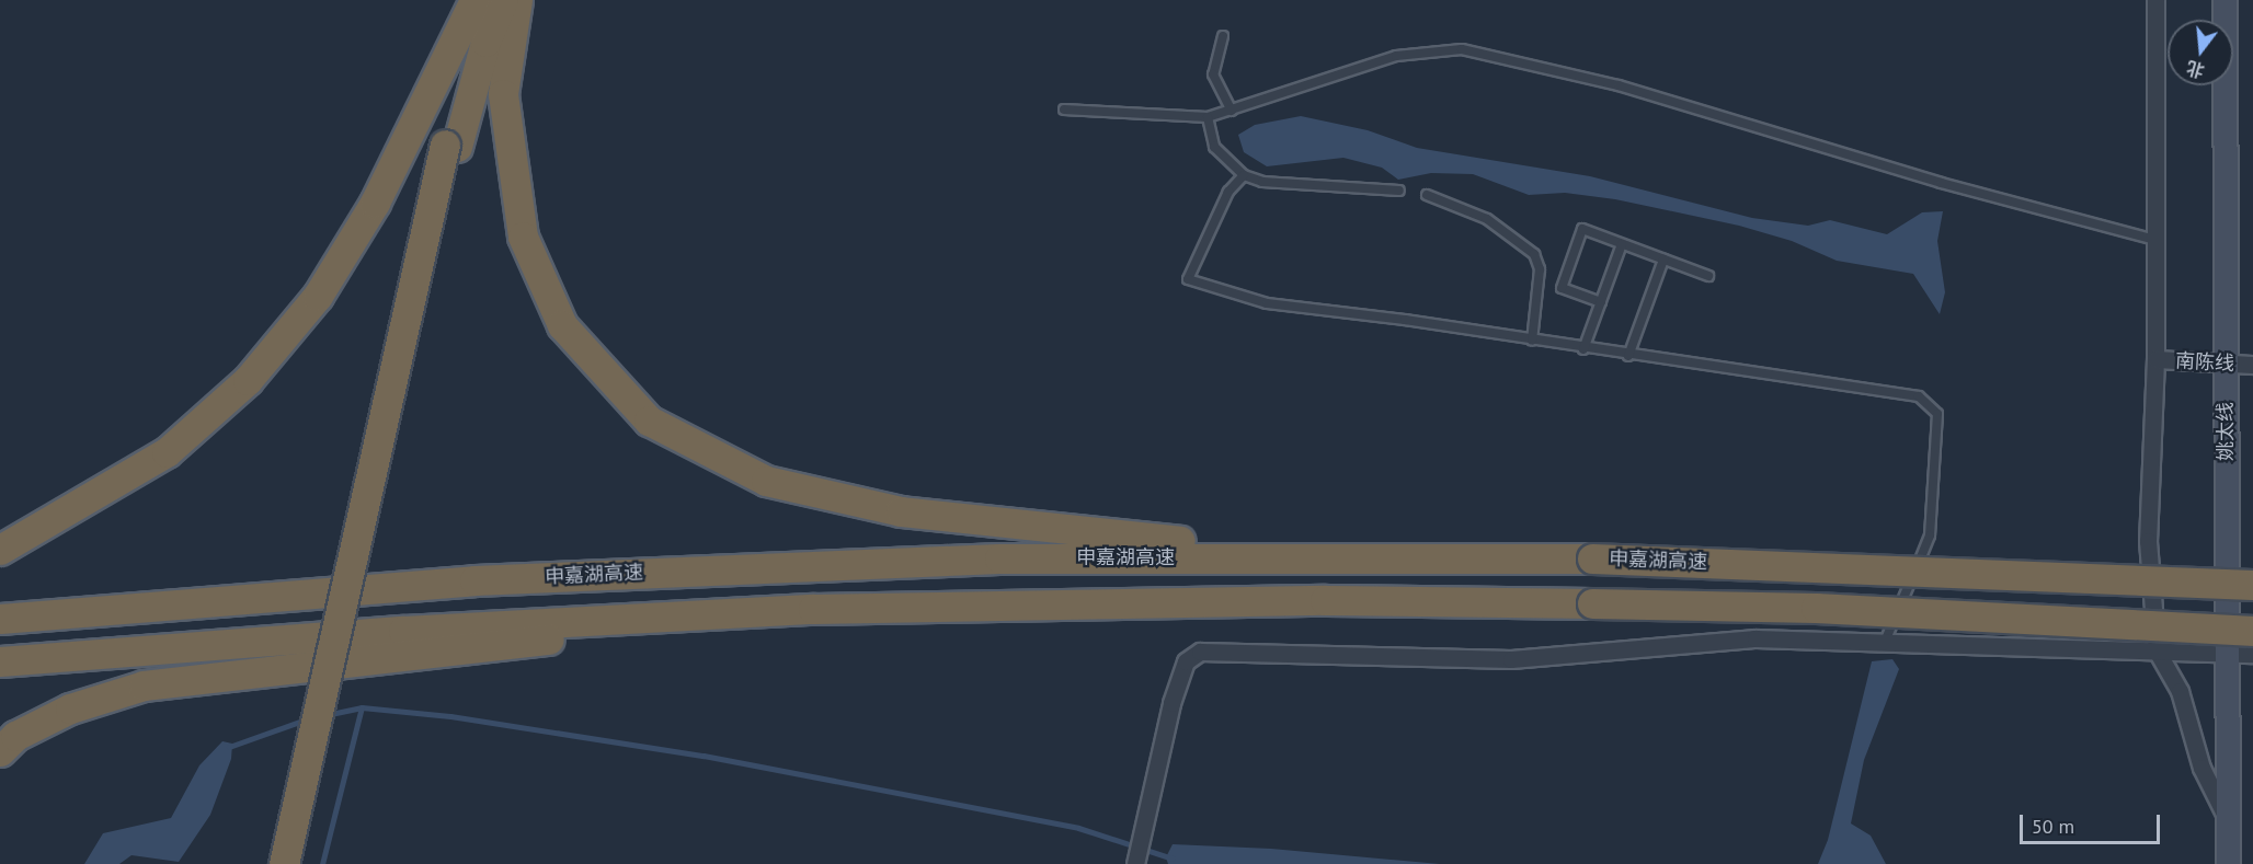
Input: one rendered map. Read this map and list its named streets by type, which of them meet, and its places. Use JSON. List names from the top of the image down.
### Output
{
  "streets": {
    "highway": ["申嘉湖高速"],
    "main road": ["姚太线"],
    "street": ["南陈线"]
  },
  "crossings": [
    ["南陈线", "姚太线"]
  ],
  "scale_bar": "50 m",
  "north": "bottom"
}
